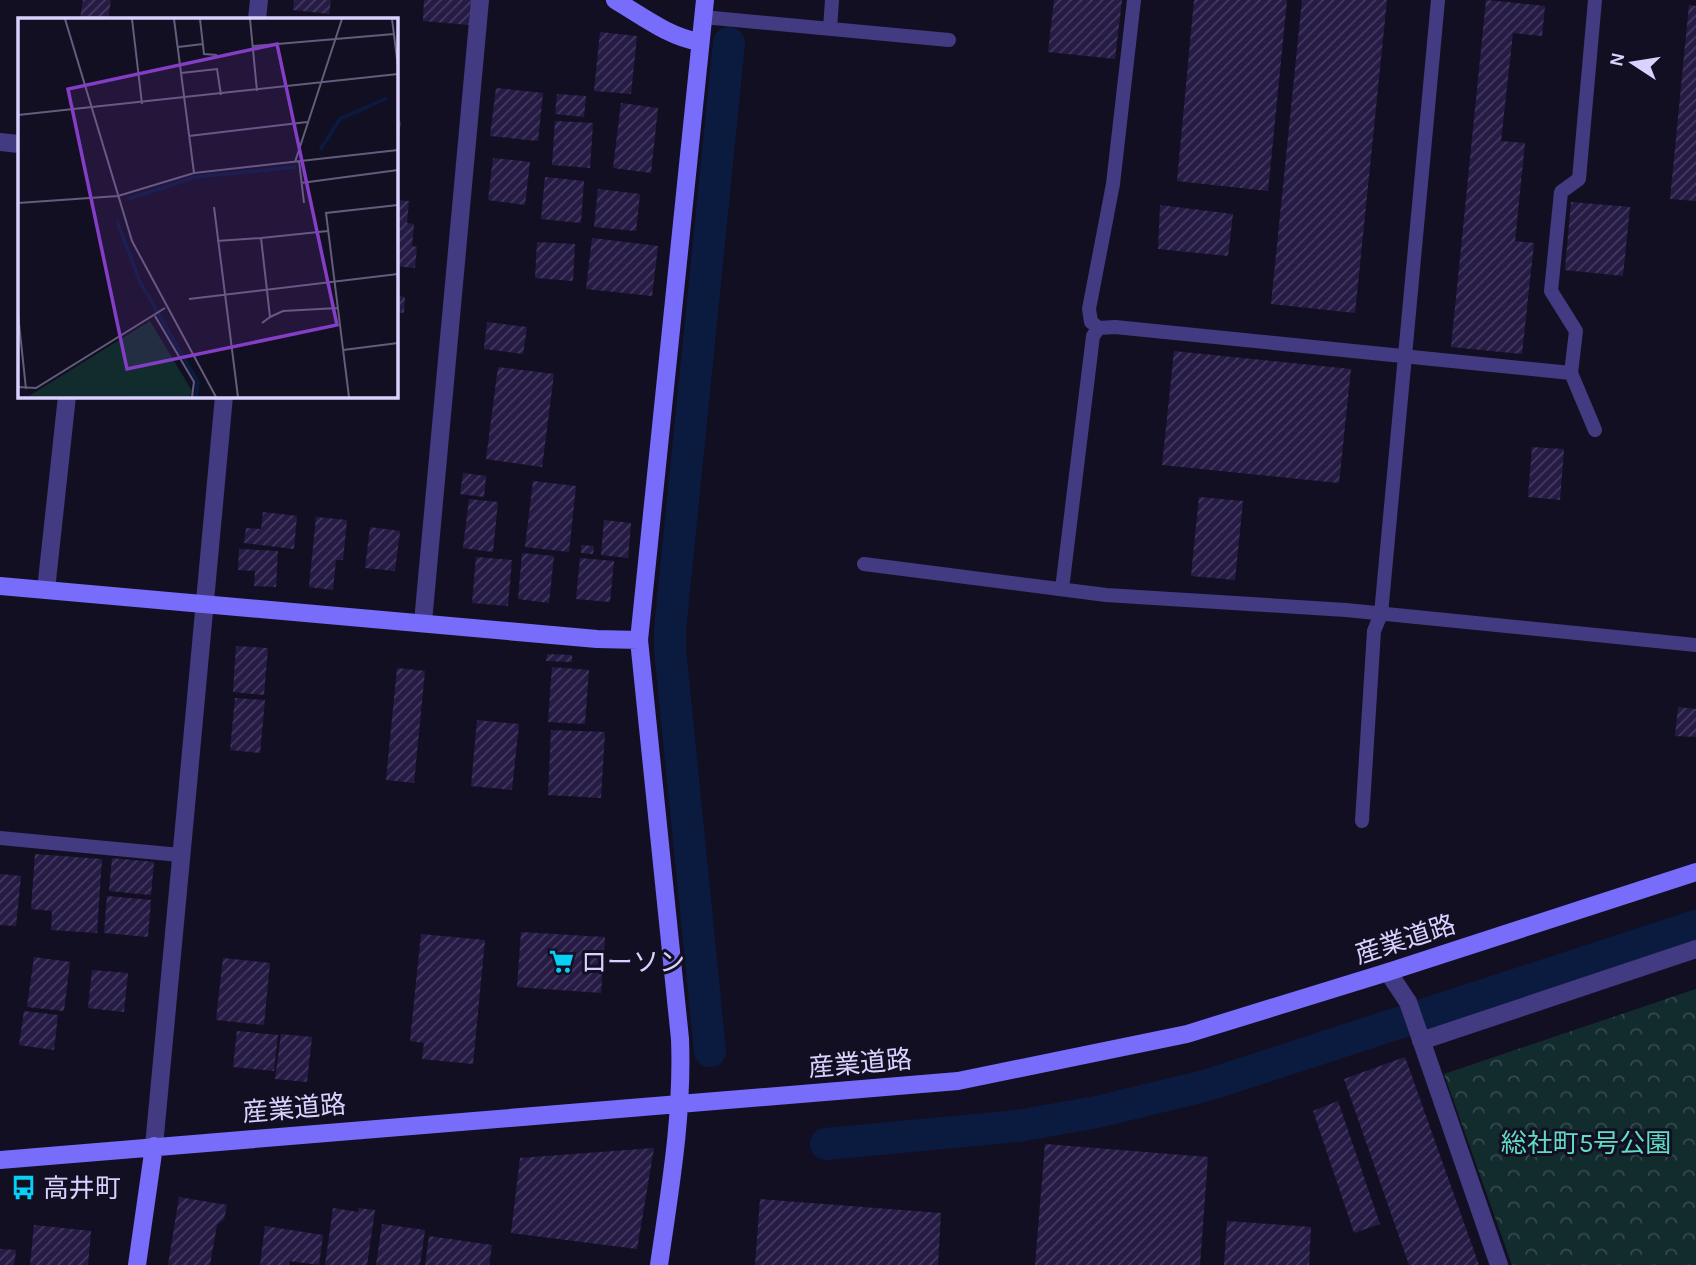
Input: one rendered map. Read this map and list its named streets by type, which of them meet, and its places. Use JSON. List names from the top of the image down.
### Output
{
  "streets": {
    "street": ["産業道路"]
  },
  "parks": ["総社町5号公園"],
  "places": {
    "supermarket": ["ローソン"],
    "bus stop": ["高井町"]
  },
  "north": "left"
}
